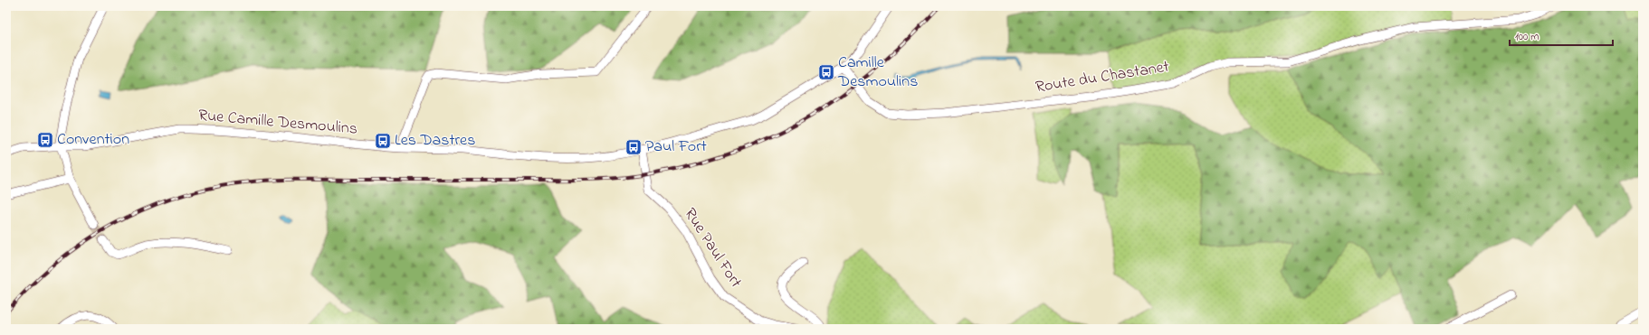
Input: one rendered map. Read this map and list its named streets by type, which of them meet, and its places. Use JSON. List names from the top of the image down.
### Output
{
  "streets": {
    "street": ["Route du Chastanet", "Rue Camille Desmoulins", "Rue Paul Fort"]
  },
  "crossings": [
    ["Route du Chastanet", "Rue Camille Desmoulins"],
    ["Rue Camille Desmoulins", "Rue Paul Fort"]
  ],
  "places": {
    "bus stop": [
      "Camille Desmoulins",
      "Convention",
      "Les Dastres",
      "Paul Fort"
    ]
  },
  "scale_bar": "100 m"
}
